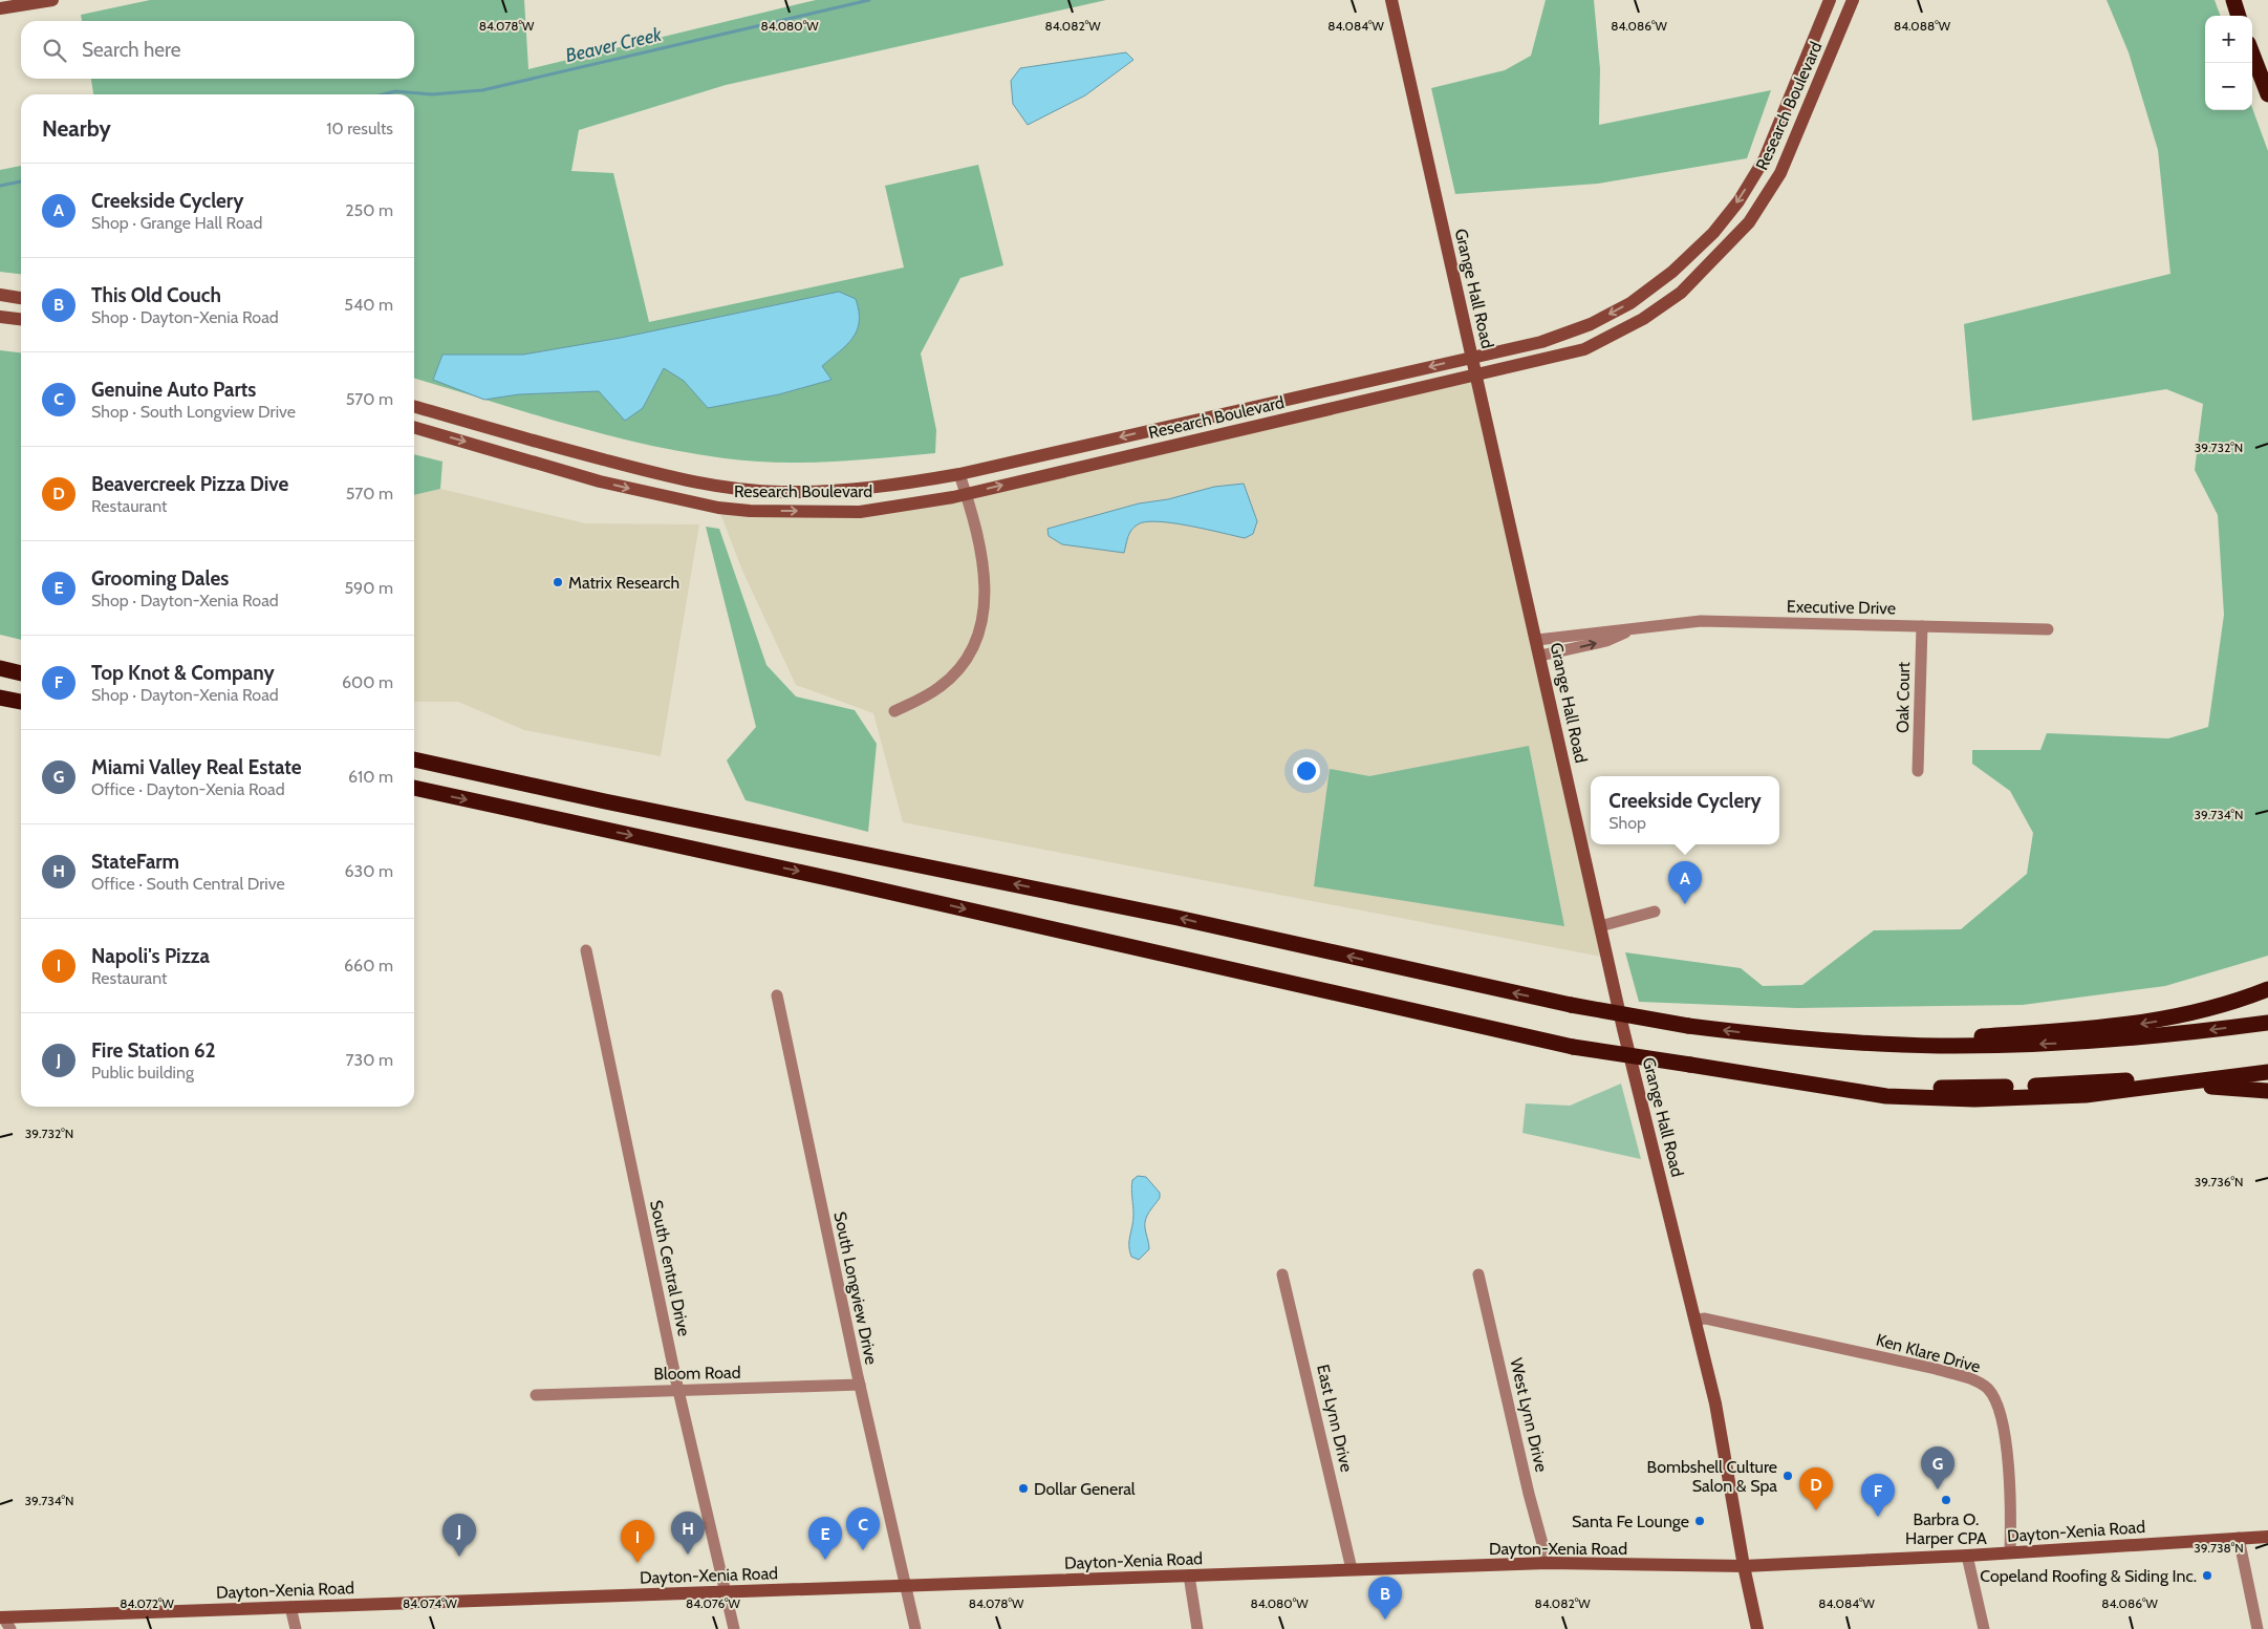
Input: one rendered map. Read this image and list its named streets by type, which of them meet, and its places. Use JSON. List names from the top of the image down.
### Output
{
  "streets": {
    "main road": ["Research Boulevard", "Grange Hall Road", "Dayton-Xenia Road"],
    "street": [
      "Executive Drive",
      "Oak Court",
      "South Central Drive",
      "South Longview Drive",
      "Ken Klare Drive",
      "Bloom Road",
      "West Lynn Drive",
      "East Lynn Drive"
    ]
  },
  "crossings": [
    ["Research Boulevard", "Grange Hall Road"],
    ["Grange Hall Road", "Executive Drive"],
    ["Grange Hall Road", "Ken Klare Drive"],
    ["Grange Hall Road", "Dayton-Xenia Road"],
    ["Executive Drive", "Oak Court"],
    ["South Central Drive", "Bloom Road"],
    ["South Central Drive", "Dayton-Xenia Road"],
    ["South Longview Drive", "Bloom Road"],
    ["South Longview Drive", "Dayton-Xenia Road"],
    ["Ken Klare Drive", "Dayton-Xenia Road"],
    ["West Lynn Drive", "Dayton-Xenia Road"],
    ["East Lynn Drive", "Dayton-Xenia Road"]
  ],
  "water": ["Beaver Creek"],
  "places": [
    "Matrix Research",
    "Bombshell Culture Salon & Spa",
    "Dollar General",
    "Barbra O. Harper CPA",
    "Santa Fe Lounge",
    "Copeland Roofing & Siding Inc."
  ],
  "page": {
    "map_buttons": ["+", "−"],
    "search": "Search here",
    "heading": ["Nearby", "10 results"],
    "list": [
      {
        "mark": "A",
        "name": "Creekside Cyclery",
        "note": "Shop · Grange Hall Road",
        "value": "250 m"
      },
      {
        "mark": "B",
        "name": "This Old Couch",
        "note": "Shop · Dayton-Xenia Road",
        "value": "540 m"
      },
      {
        "mark": "C",
        "name": "Genuine Auto Parts",
        "note": "Shop · South Longview Drive",
        "value": "570 m"
      },
      {
        "mark": "D",
        "name": "Beavercreek Pizza Dive",
        "note": "Restaurant",
        "value": "570 m"
      },
      {
        "mark": "E",
        "name": "Grooming Dales",
        "note": "Shop · Dayton-Xenia Road",
        "value": "590 m"
      },
      {
        "mark": "F",
        "name": "Top Knot & Company",
        "note": "Shop · Dayton-Xenia Road",
        "value": "600 m"
      },
      {
        "mark": "G",
        "name": "Miami Valley Real Estate",
        "note": "Office · Dayton-Xenia Road",
        "value": "610 m"
      },
      {
        "mark": "H",
        "name": "StateFarm",
        "note": "Office · South Central Drive",
        "value": "630 m"
      },
      {
        "mark": "I",
        "name": "Napoli's Pizza",
        "note": "Restaurant",
        "value": "660 m"
      },
      {
        "mark": "J",
        "name": "Fire Station 62",
        "note": "Public building",
        "value": "730 m"
      }
    ],
    "popup": ["Creekside Cyclery", "Shop"],
    "pins": [
      "A",
      "G",
      "D",
      "F",
      "C",
      "H",
      "J",
      "E",
      "I",
      "B"
    ]
  },
  "coordinates": [
    "84.078°W",
    "84.080°W",
    "84.082°W",
    "84.084°W",
    "84.086°W",
    "84.088°W",
    "39.732°N",
    "39.734°N",
    "39.736°N",
    "39.738°N",
    "84.072°W",
    "84.074°W",
    "84.076°W"
  ]
}
